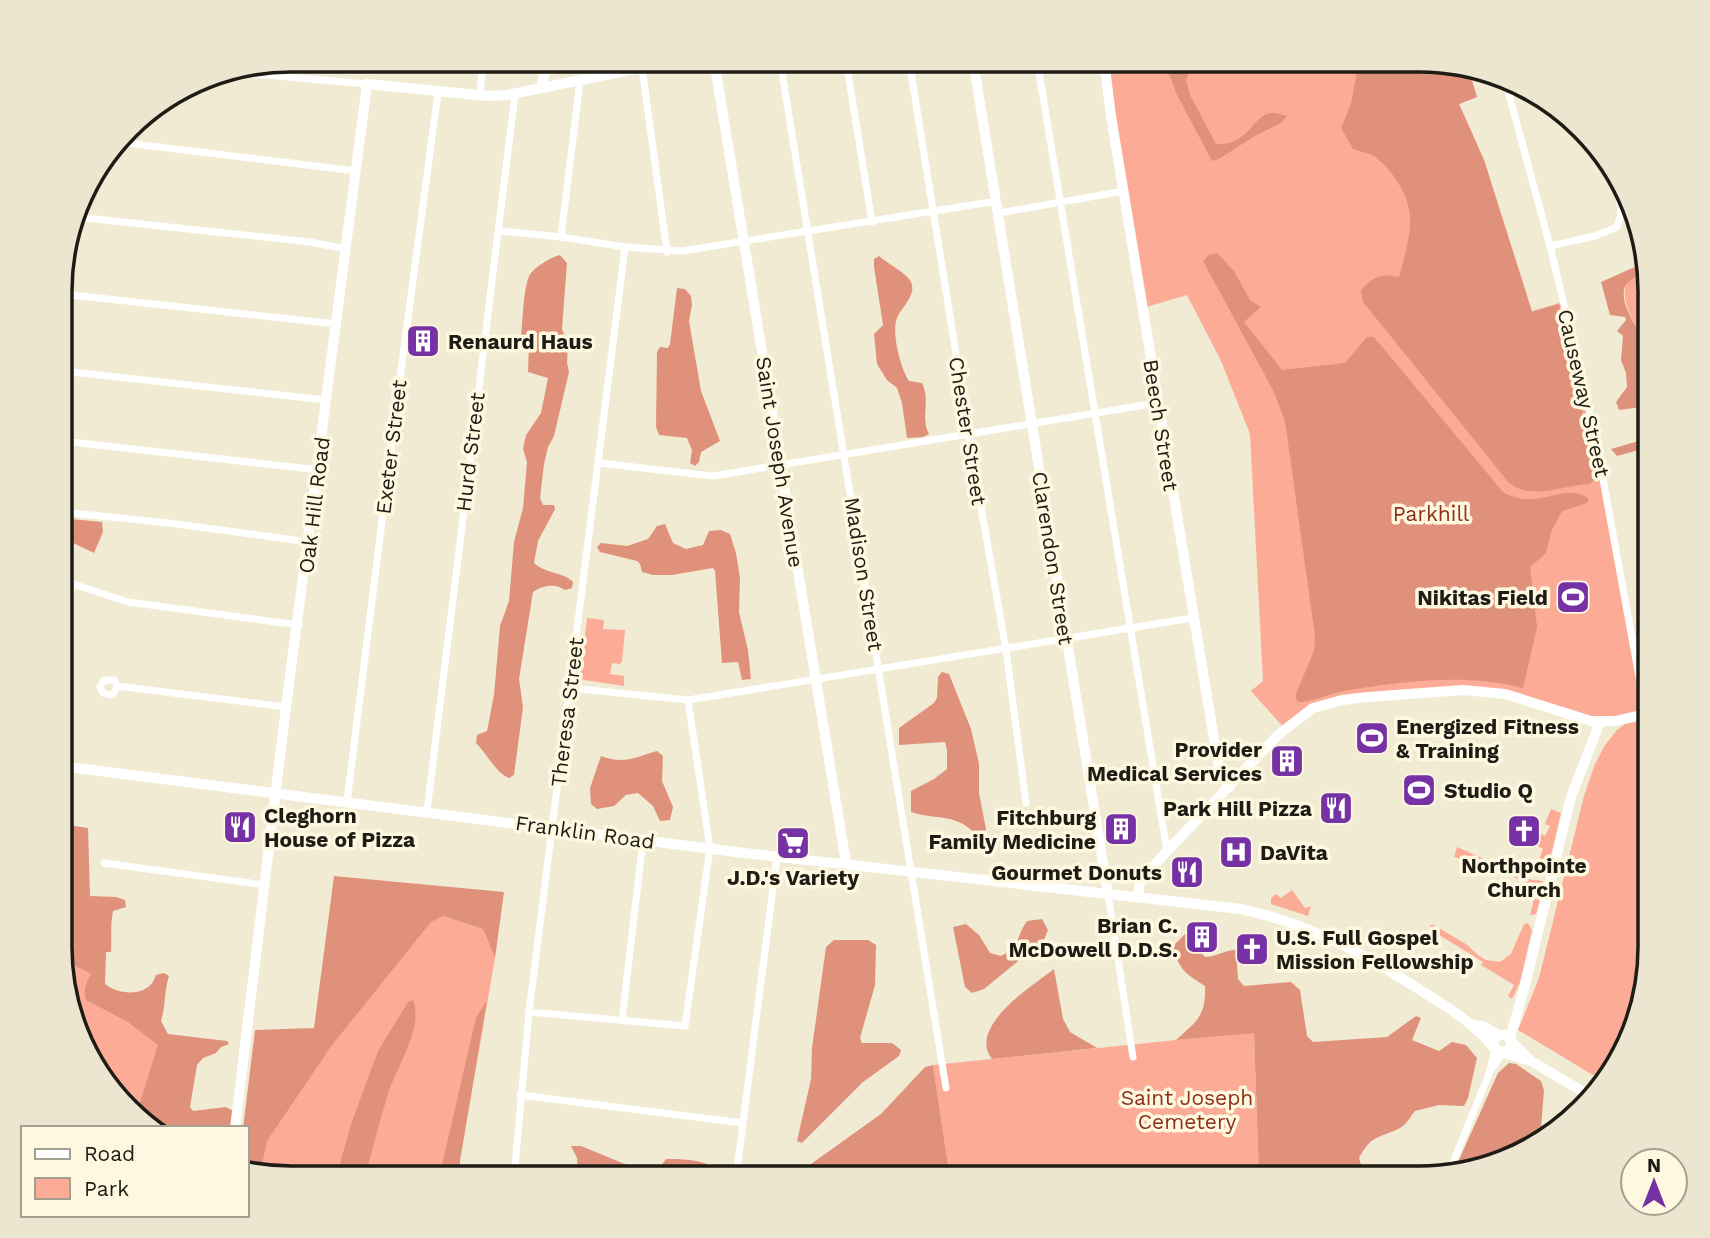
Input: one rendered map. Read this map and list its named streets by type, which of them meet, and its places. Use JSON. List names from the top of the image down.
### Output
{
  "streets": {
    "street": [
      "Causeway Street",
      "Beech Street",
      "Chester Street",
      "Exeter Street",
      "Hurd Street",
      "Saint Joseph Avenue",
      "Oak Hill Road",
      "Clarendon Street",
      "Madison Street",
      "Theresa Street",
      "Franklin Road"
    ]
  },
  "crossings": [
    ["Exeter Street", "Franklin Road"],
    ["Hurd Street", "Franklin Road"],
    ["Saint Joseph Avenue", "Franklin Road"],
    ["Oak Hill Road", "Franklin Road"],
    ["Clarendon Street", "Franklin Road"],
    ["Madison Street", "Franklin Road"],
    ["Theresa Street", "Franklin Road"]
  ],
  "parks": ["Parkhill", "Saint Joseph Cemetery"],
  "places": {
    "building": [
      "Renaurd Haus",
      "Provider Medical Services",
      "Fitchburg Family Medicine",
      "Brian C. McDowell D.D.S."
    ],
    "sports": ["Nikitas Field", "Energized Fitness & Training", "Studio Q"],
    "restaurant": ["Park Hill Pizza", "Cleghorn House of Pizza", "Gourmet Donuts"],
    "church": ["Northpointe Church", "U.S. Full Gospel Mission Fellowship"],
    "supermarket": ["J.D.'s Variety"],
    "hospital": ["DaVita"]
  },
  "legend": ["Road", "Park"],
  "north": "top"
}
